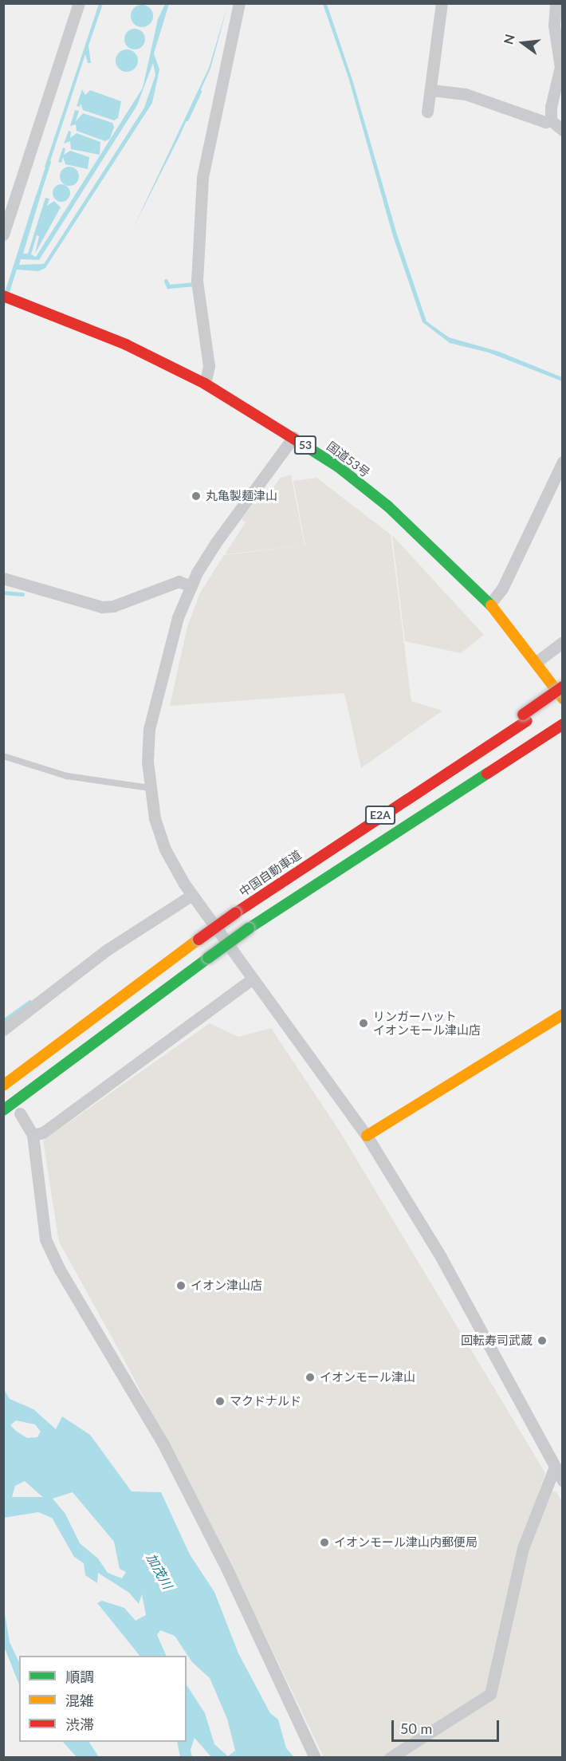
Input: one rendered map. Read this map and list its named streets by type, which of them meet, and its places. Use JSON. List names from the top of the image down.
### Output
{
  "streets": {
    "main road": [
      "53",
      "国道53号",
      "E2A",
      "中国自動車道"
    ]
  },
  "crossings": [
    ["国道53号", "中国自動車道"]
  ],
  "water": ["加茂川"],
  "places": [
    "丸亀製麺津山",
    "リンガーハット イオンモール津山店",
    "イオン津山店",
    "回転寿司武蔵",
    "イオンモール津山",
    "マクドナルド",
    "イオンモール津山内郵便局"
  ],
  "legend": ["順調", "混雑", "渋滞"],
  "scale_bar": "50 m",
  "north": "left"
}
